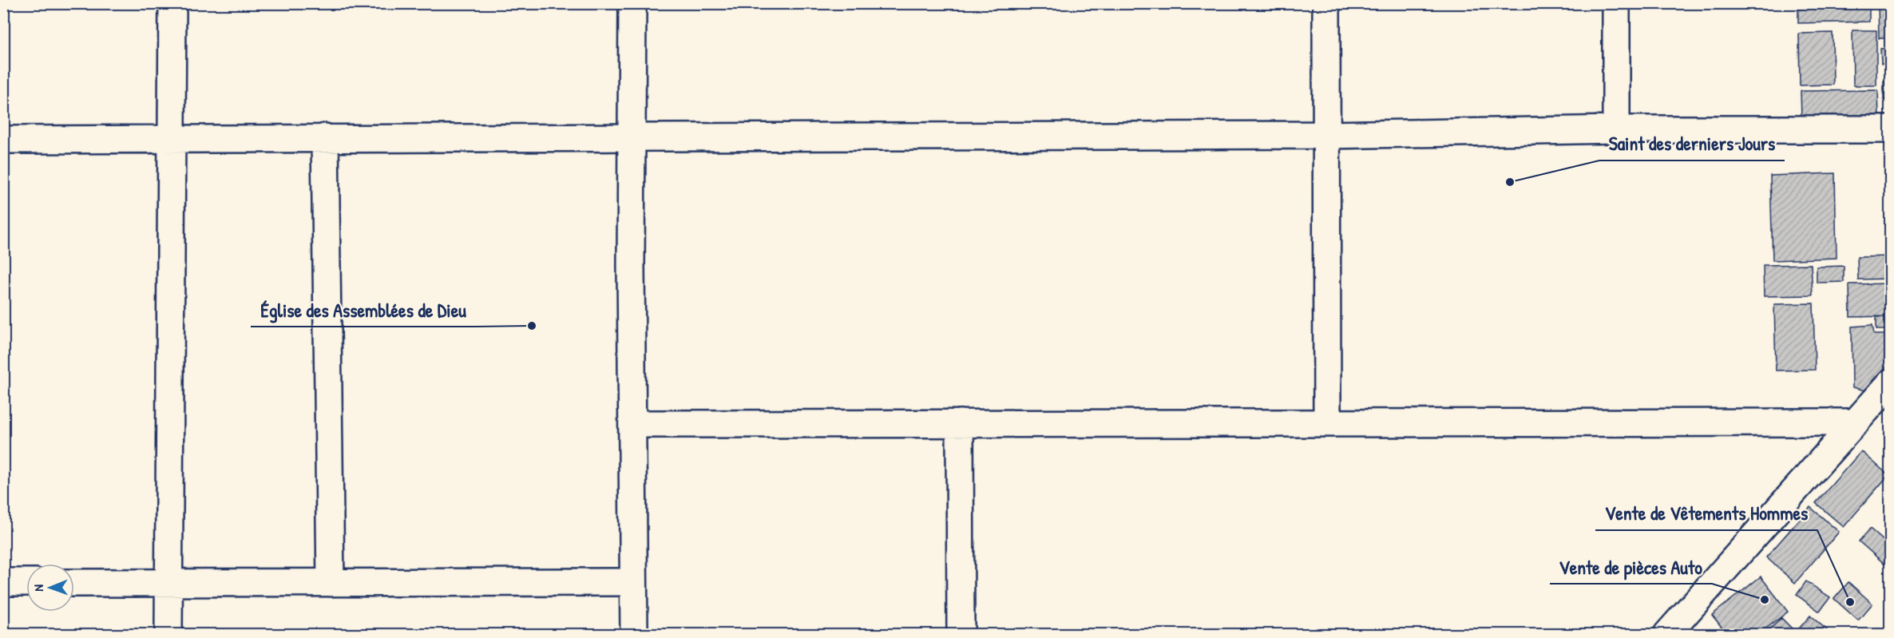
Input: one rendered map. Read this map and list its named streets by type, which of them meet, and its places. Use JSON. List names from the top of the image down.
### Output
{
  "places": [
    "Saint des derniers Jours",
    "Église des Assemblées de Dieu",
    "Vente de pièces Auto",
    "Vente de Vêtements Hommes"
  ],
  "north": "left"
}
